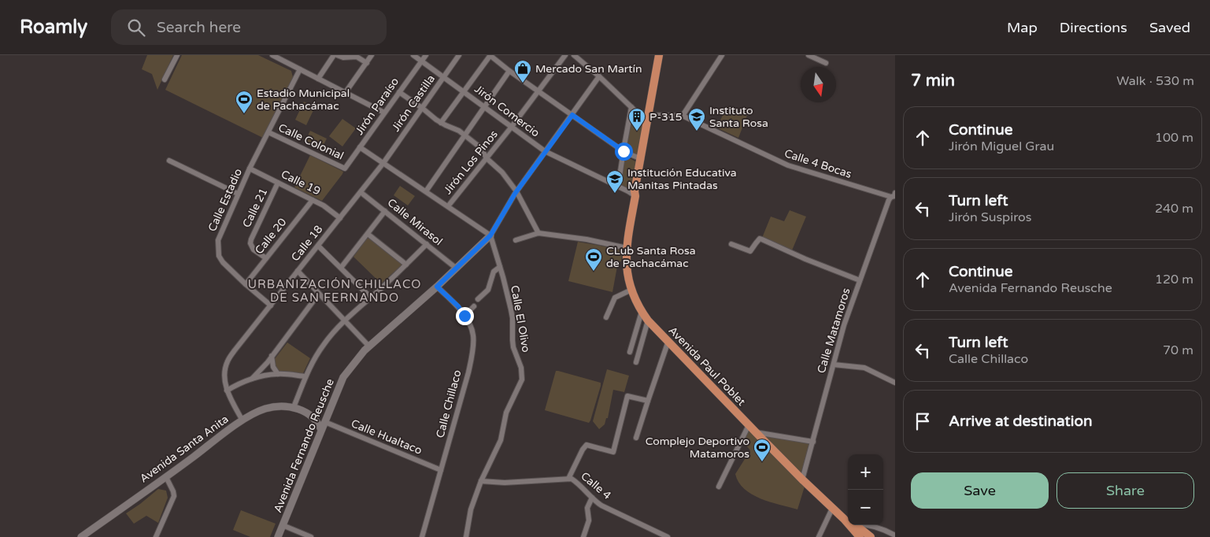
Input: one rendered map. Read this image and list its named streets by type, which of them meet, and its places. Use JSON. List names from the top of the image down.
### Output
{
  "streets": {
    "main road": ["Avenida Paul Poblet"],
    "street": [
      "Jirón Castilla",
      "Jirón Paraíso",
      "Jirón Comercio",
      "Calle Colonial",
      "Jirón Los Pinos",
      "Calle 4 Bocas",
      "Calle 19",
      "Calle Estadio",
      "Calle 21",
      "Calle Mirasol",
      "Calle 20",
      "Calle 18",
      "Calle El Olivo",
      "Calle Matamoros",
      "Calle Chillaco",
      "Calle Hualtaco",
      "Avenida Fernando Reusche",
      "Avenida Santa Anita",
      "Calle 4"
    ]
  },
  "crossings": [
    ["Jirón Castilla", "Jirón Comercio"],
    ["Jirón Castilla", "Calle 18"],
    ["Jirón Paraíso", "Jirón Comercio"],
    ["Jirón Paraíso", "Calle Colonial"],
    ["Jirón Comercio", "Jirón Los Pinos"],
    ["Jirón Comercio", "Avenida Paul Poblet"],
    ["Calle Colonial", "Calle Estadio"],
    ["Calle 4 Bocas", "Calle Matamoros"],
    ["Calle 4 Bocas", "Avenida Paul Poblet"],
    ["Calle 19", "Calle Estadio"],
    ["Calle 19", "Calle 21"],
    ["Calle 19", "Calle 20"],
    ["Calle 19", "Calle 18"],
    ["Calle Estadio", "Calle 20"],
    ["Calle Estadio", "Calle 18"],
    ["Calle 21", "Calle 20"],
    ["Calle Mirasol", "Calle 18"],
    ["Calle Mirasol", "Avenida Fernando Reusche"],
    ["Calle 18", "Avenida Santa Anita"],
    ["Calle El Olivo", "Avenida Fernando Reusche"],
    ["Calle El Olivo", "Calle 4"],
    ["Calle Matamoros", "Avenida Paul Poblet"],
    ["Calle Chillaco", "Calle Hualtaco"],
    ["Calle Chillaco", "Avenida Fernando Reusche"],
    ["Calle Hualtaco", "Avenida Fernando Reusche"],
    ["Avenida Fernando Reusche", "Avenida Santa Anita"]
  ],
  "districts": ["URBANIZACIÓN CHILLACO DE SAN FERNANDO"],
  "places": {
    "shop": ["Mercado San Martín"],
    "sports": ["Estadio Municipal de Pachacámac", "CLub Santa Rosa de Pachacámac", "Complejo Deportivo Matamoros"],
    "building": ["P-315"],
    "school or university": ["Instituto Santa Rosa", "Institución Educativa Manitas Pintadas"]
  },
  "north": "bottom",
  "page": {
    "header": "Roamly",
    "search": "Search here",
    "nav": ["Map", "Directions", "Saved"],
    "heading": ["7 min", "Walk · 530 m"],
    "list": [
      ["Continue", "Jirón Miguel Grau", "100 m"],
      ["Turn left", "Jirón Suspiros", "240 m"],
      ["Continue", "Avenida Fernando Reusche", "120 m"],
      ["Turn left", "Calle Chillaco", "70 m"],
      "Arrive at destination"
    ],
    "map_buttons": ["+", "−"],
    "buttons": ["Save", "Share"]
  }
}
